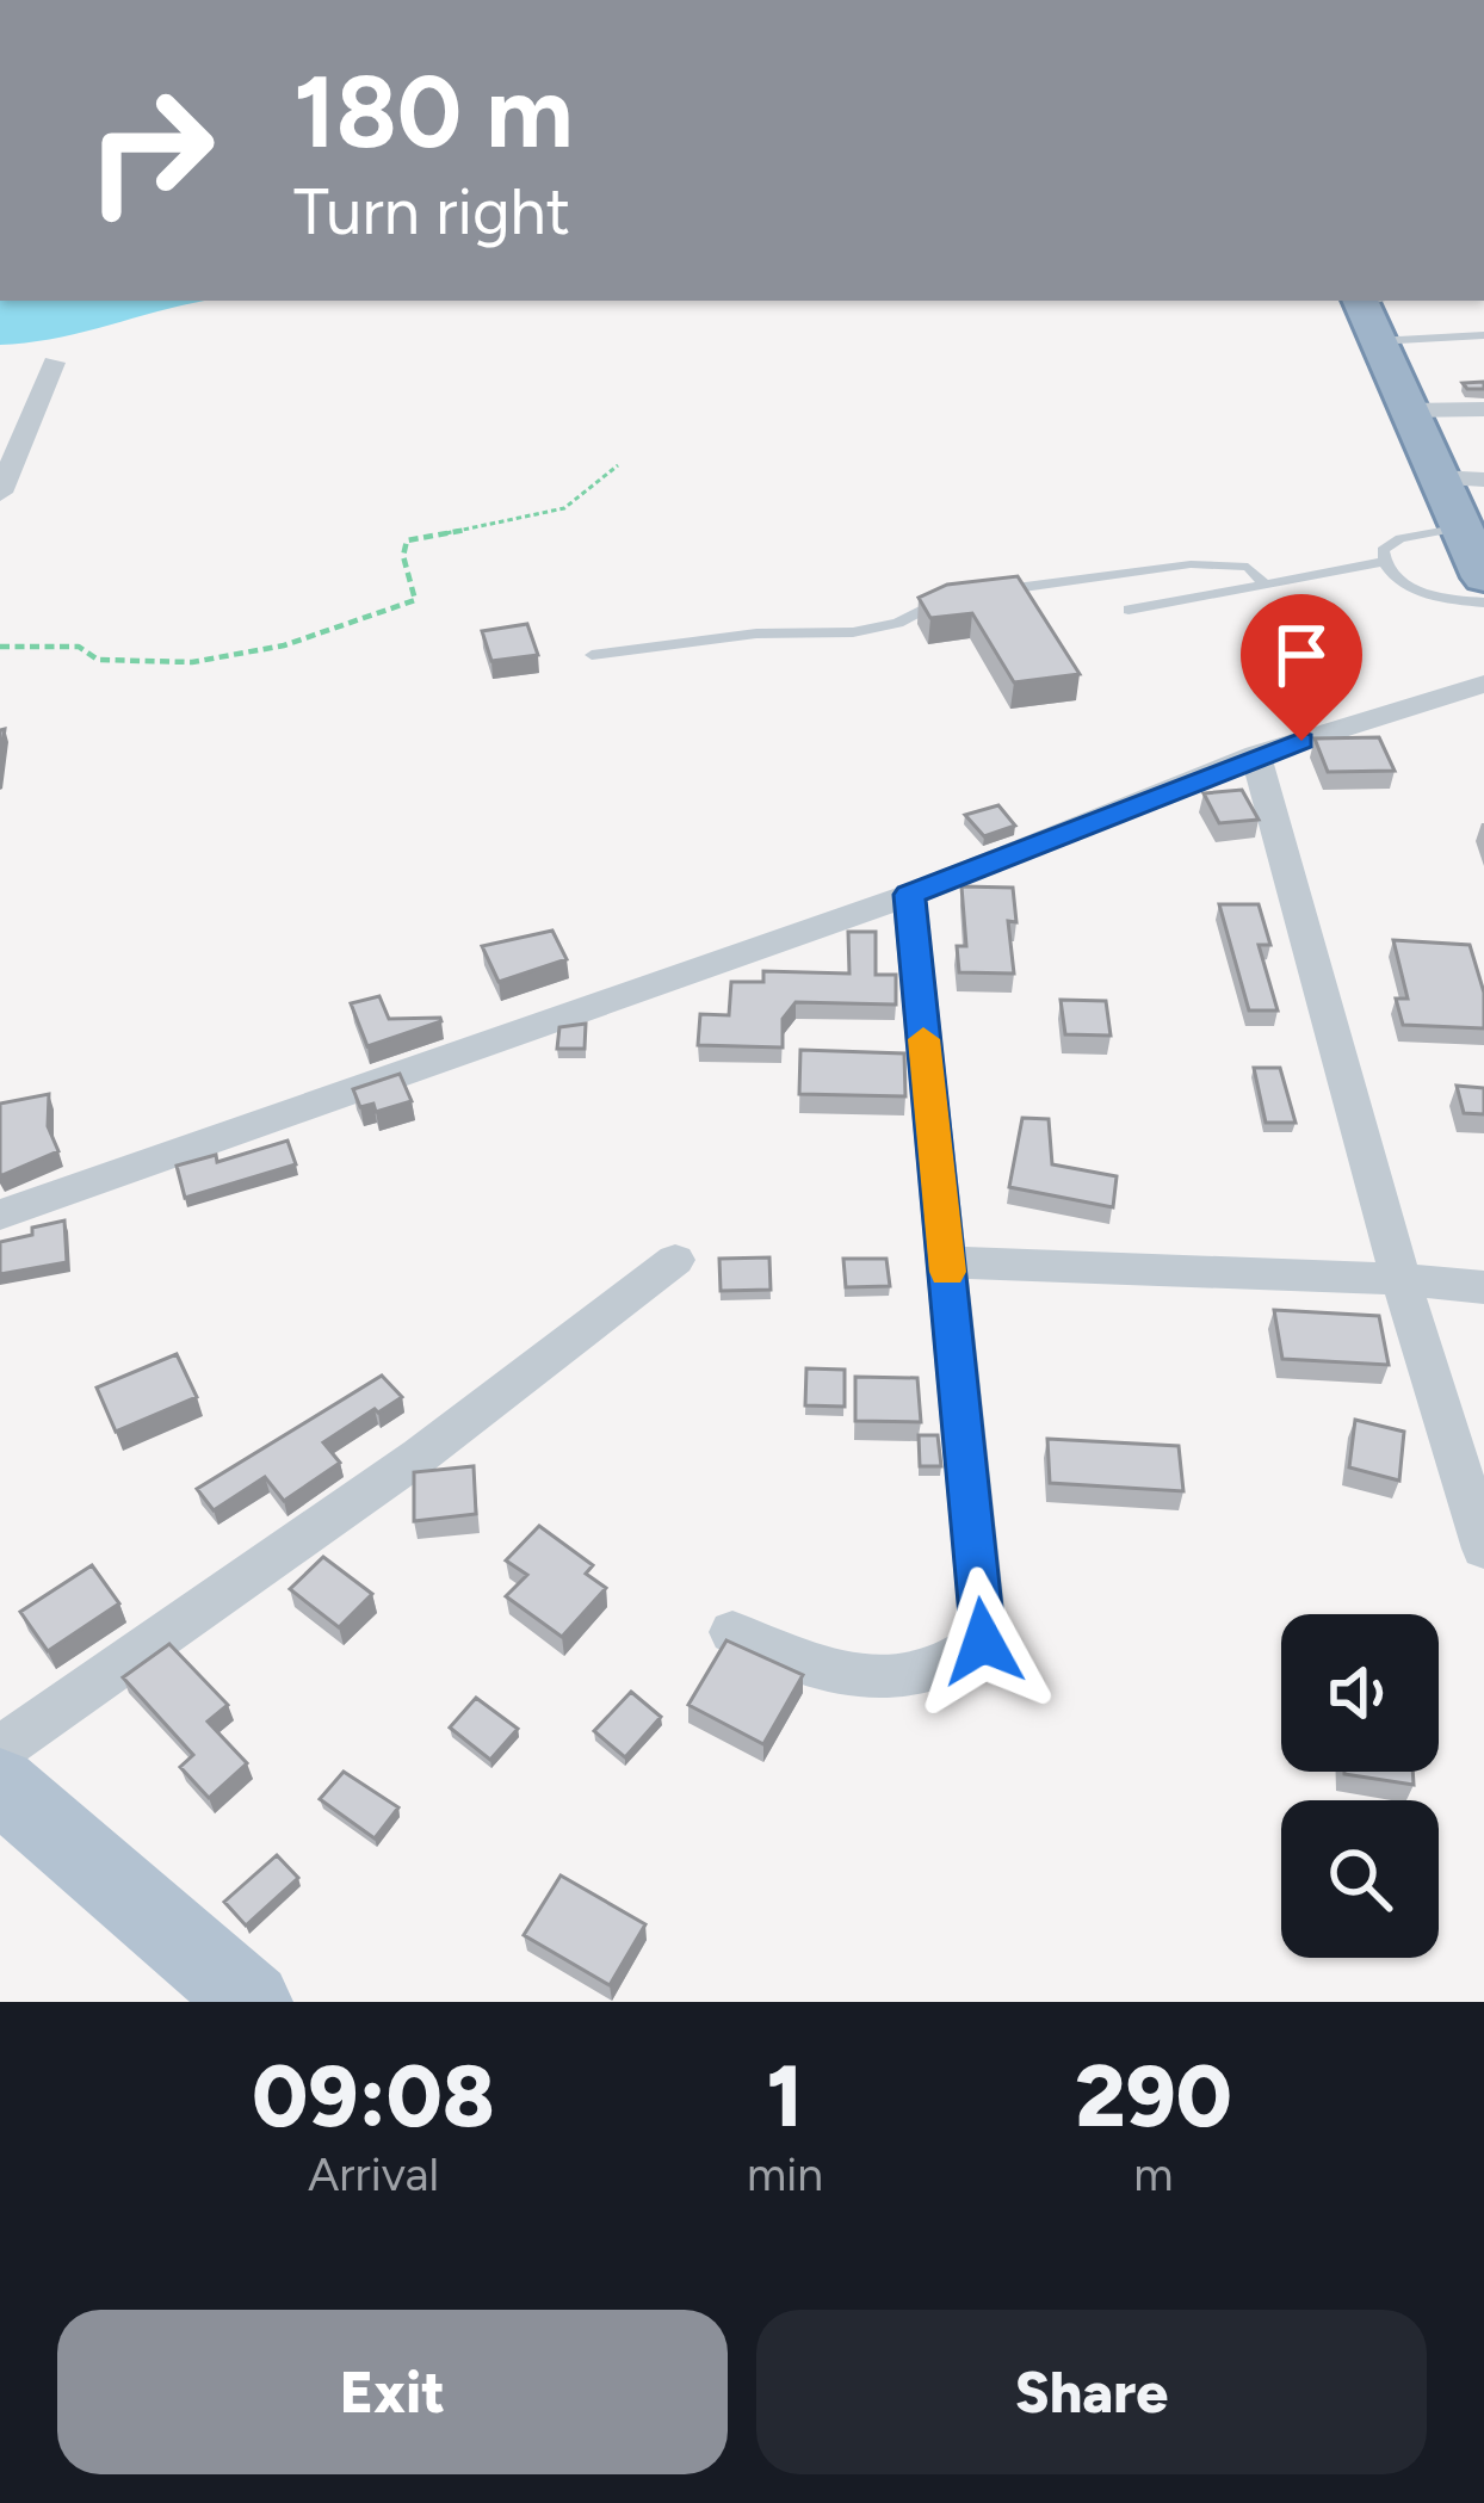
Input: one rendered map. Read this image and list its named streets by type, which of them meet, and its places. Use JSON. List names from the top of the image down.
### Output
{
  "page": {
    "turn": ["180 m", "Turn right"],
    "eta": [
      "09:08",
      "Arrival",
      "1",
      "min",
      "290",
      "m"
    ],
    "buttons": ["Exit", "Share"]
  }
}
